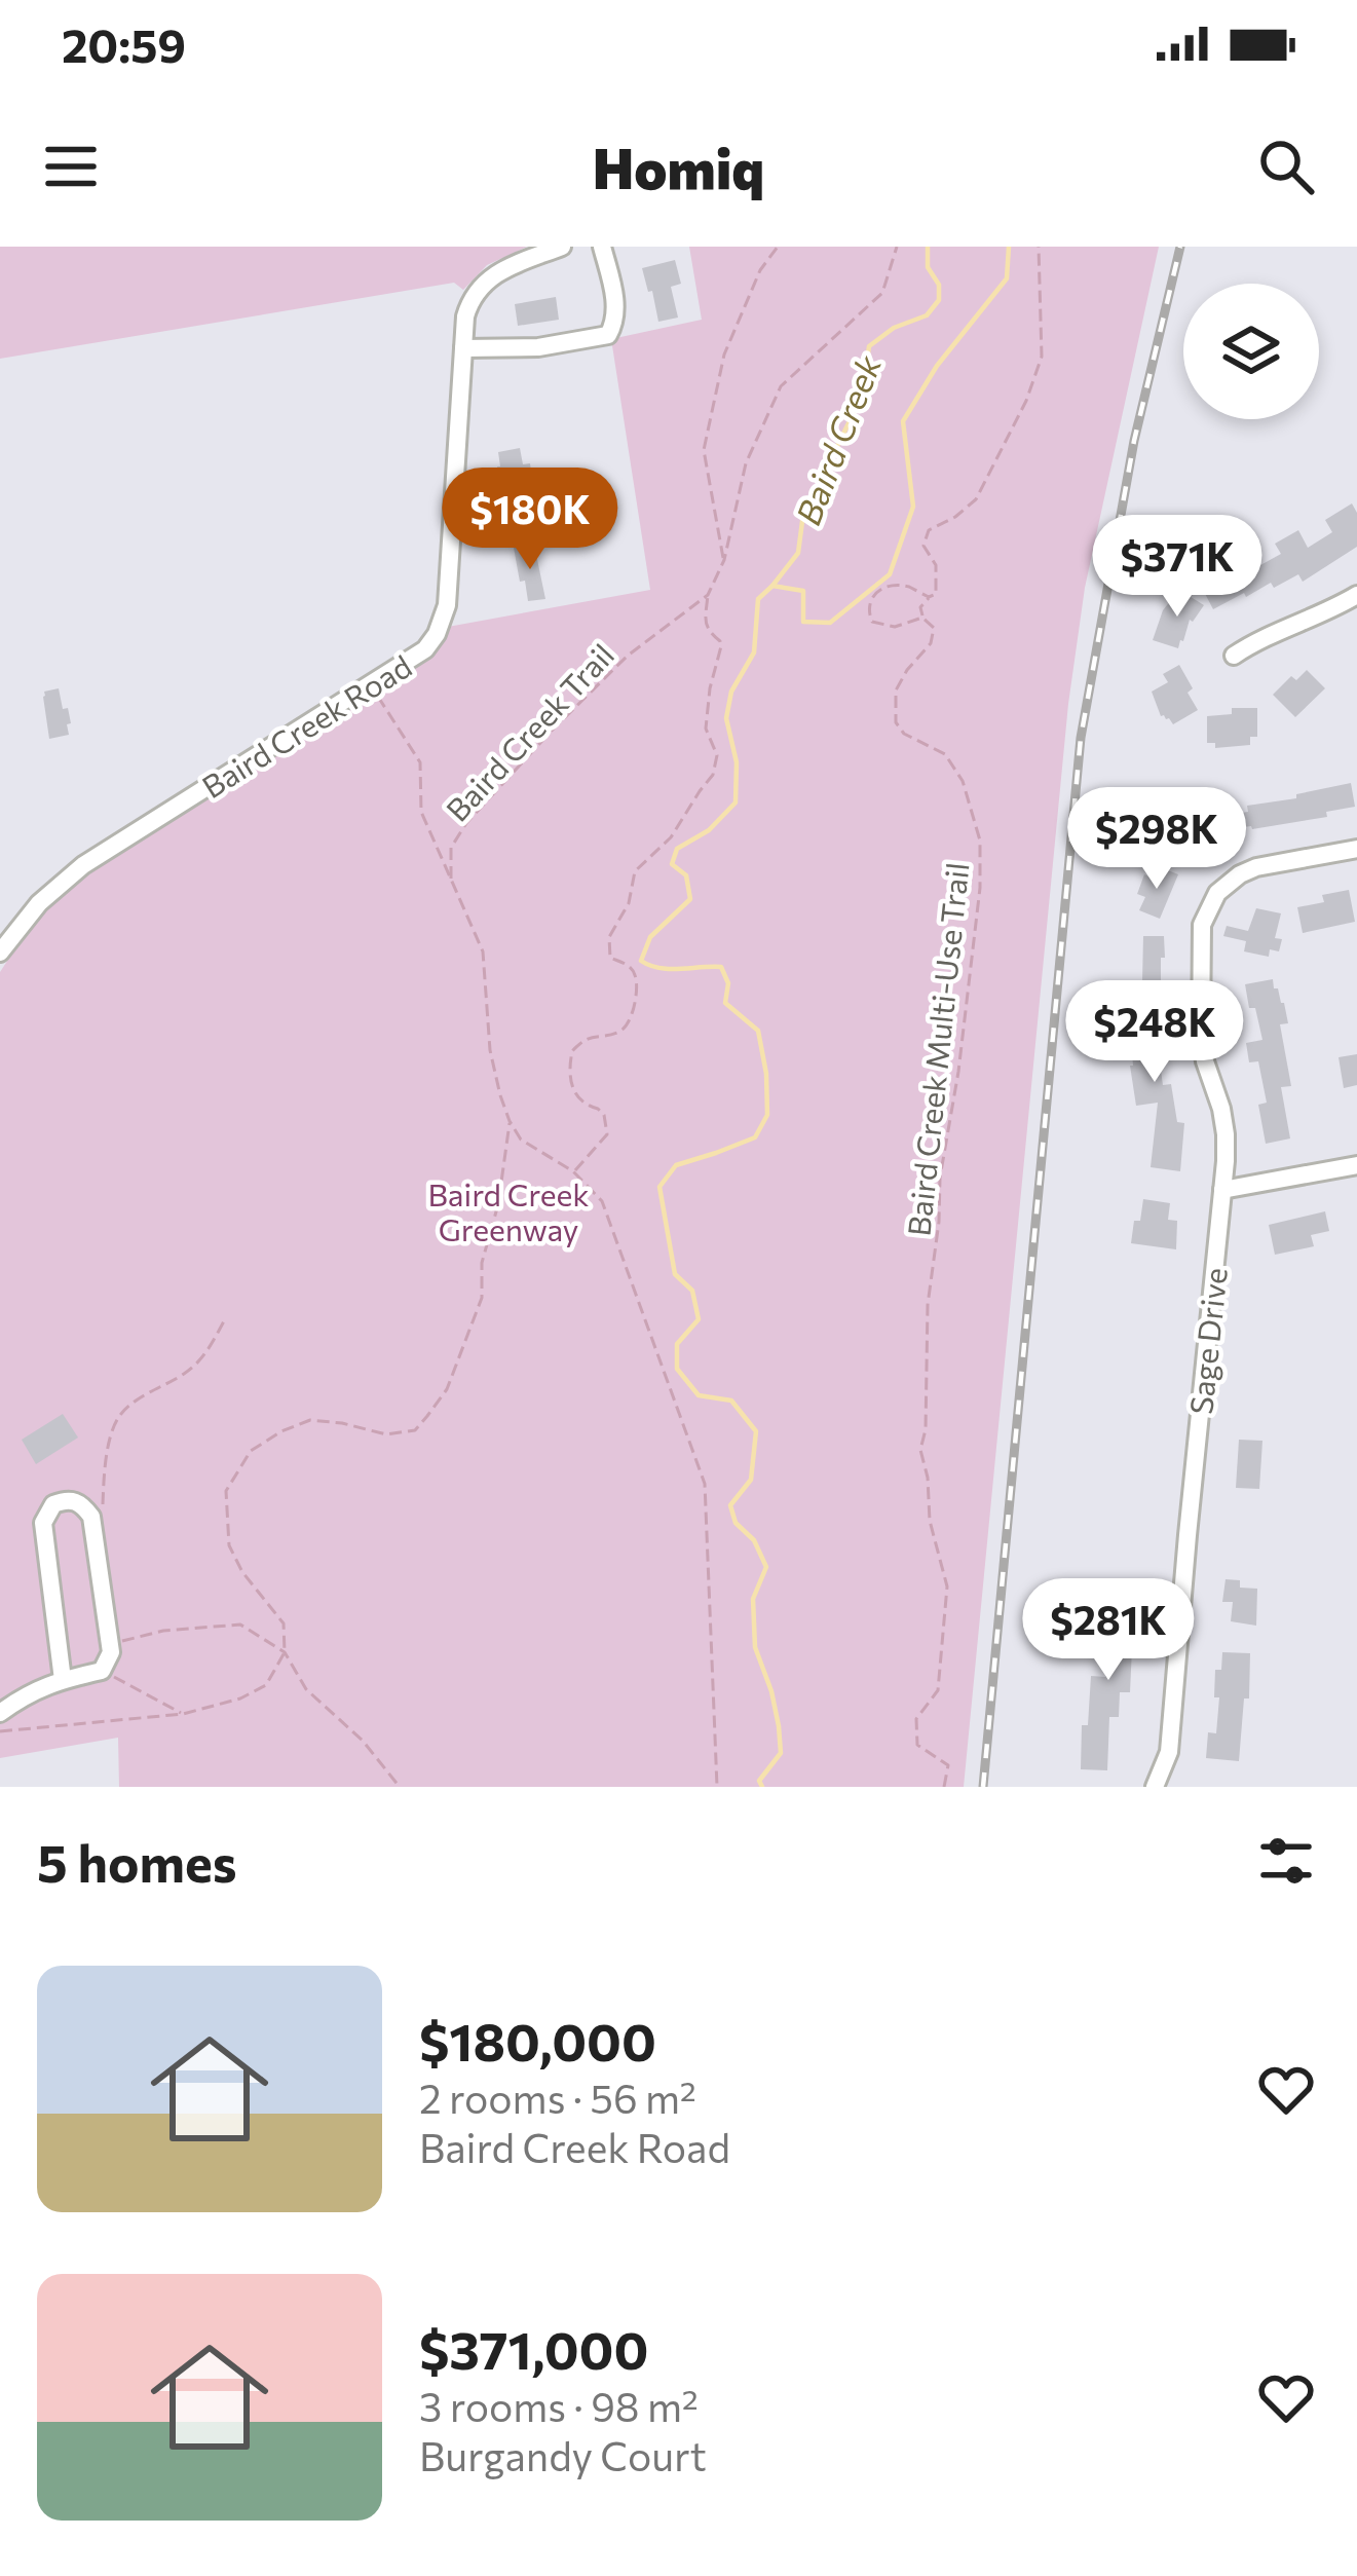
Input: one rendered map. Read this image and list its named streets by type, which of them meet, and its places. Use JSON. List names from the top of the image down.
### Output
{
  "streets": {
    "street": ["Baird Creek Road", "Sage Drive"],
    "path": ["Baird Creek Trail", "Baird Creek Multi-Use Trail"]
  },
  "water": ["Baird Creek"],
  "parks": ["Baird Creek Greenway"],
  "page": {
    "status": "20:59",
    "header": "Homiq",
    "price": [
      "$180K",
      "$371K",
      "$298K",
      "$248K",
      "$281K"
    ],
    "heading": "5 homes",
    "list": [
      {
        "name": "$180,000",
        "note": "2 rooms · 56 m² · Baird Creek Road"
      },
      {
        "name": "$371,000",
        "note": "3 rooms · 98 m² · Burgandy Court"
      }
    ]
  }
}
